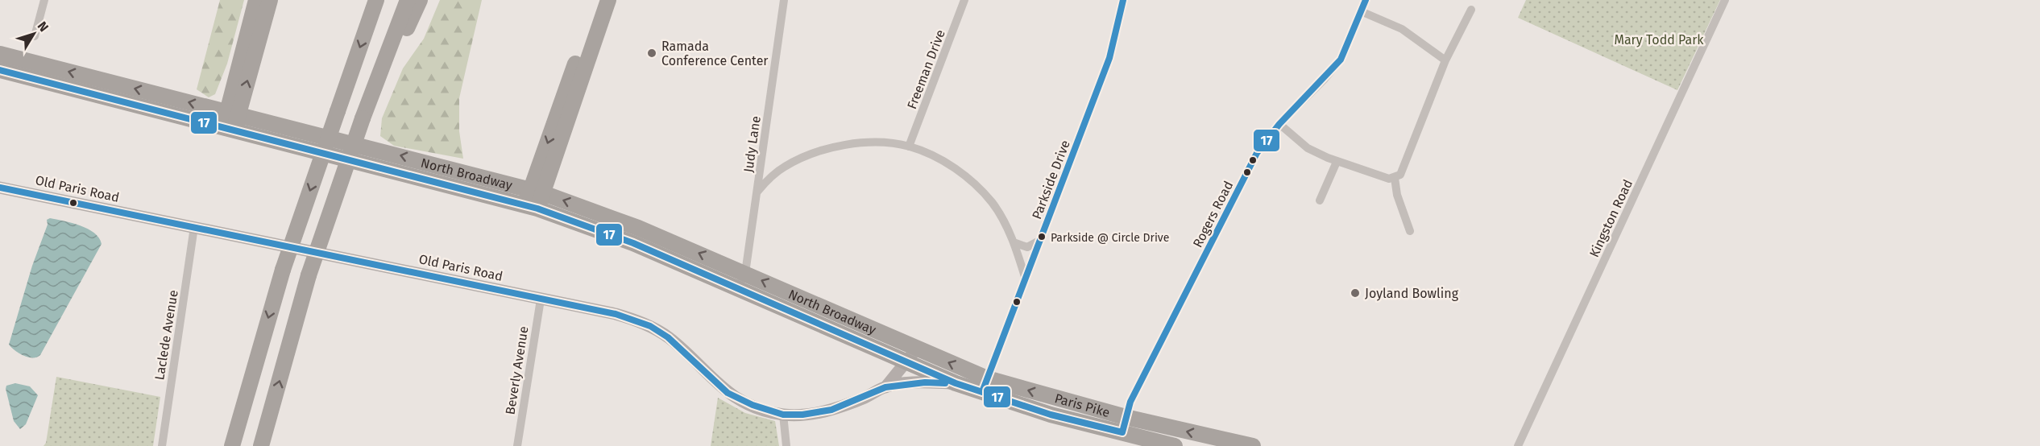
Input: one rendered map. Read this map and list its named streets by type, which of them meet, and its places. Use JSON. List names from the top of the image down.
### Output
{
  "streets": {
    "highway": ["North Broadway", "Paris Pike"],
    "street": [
      "Freeman Drive",
      "Judy Lane",
      "Parkside Drive",
      "Old Paris Road",
      "Rogers Road",
      "Kingston Road",
      "Laclede Avenue",
      "Beverly Avenue"
    ]
  },
  "crossings": [
    ["Judy Lane", "North Broadway"],
    ["North Broadway", "Parkside Drive"],
    ["North Broadway", "Old Paris Road"],
    ["North Broadway", "Paris Pike"],
    ["Parkside Drive", "Paris Pike"],
    ["Old Paris Road", "Laclede Avenue"],
    ["Old Paris Road", "Beverly Avenue"],
    ["Old Paris Road", "Paris Pike"],
    ["Rogers Road", "Paris Pike"]
  ],
  "one_way": ["Paris Pike"],
  "parks": ["Mary Todd Park"],
  "places": ["Ramada Conference Center", "Parkside @ Circle Drive", "Joyland Bowling"],
  "lines": ["transit line 17"],
  "north": "top right"
}
